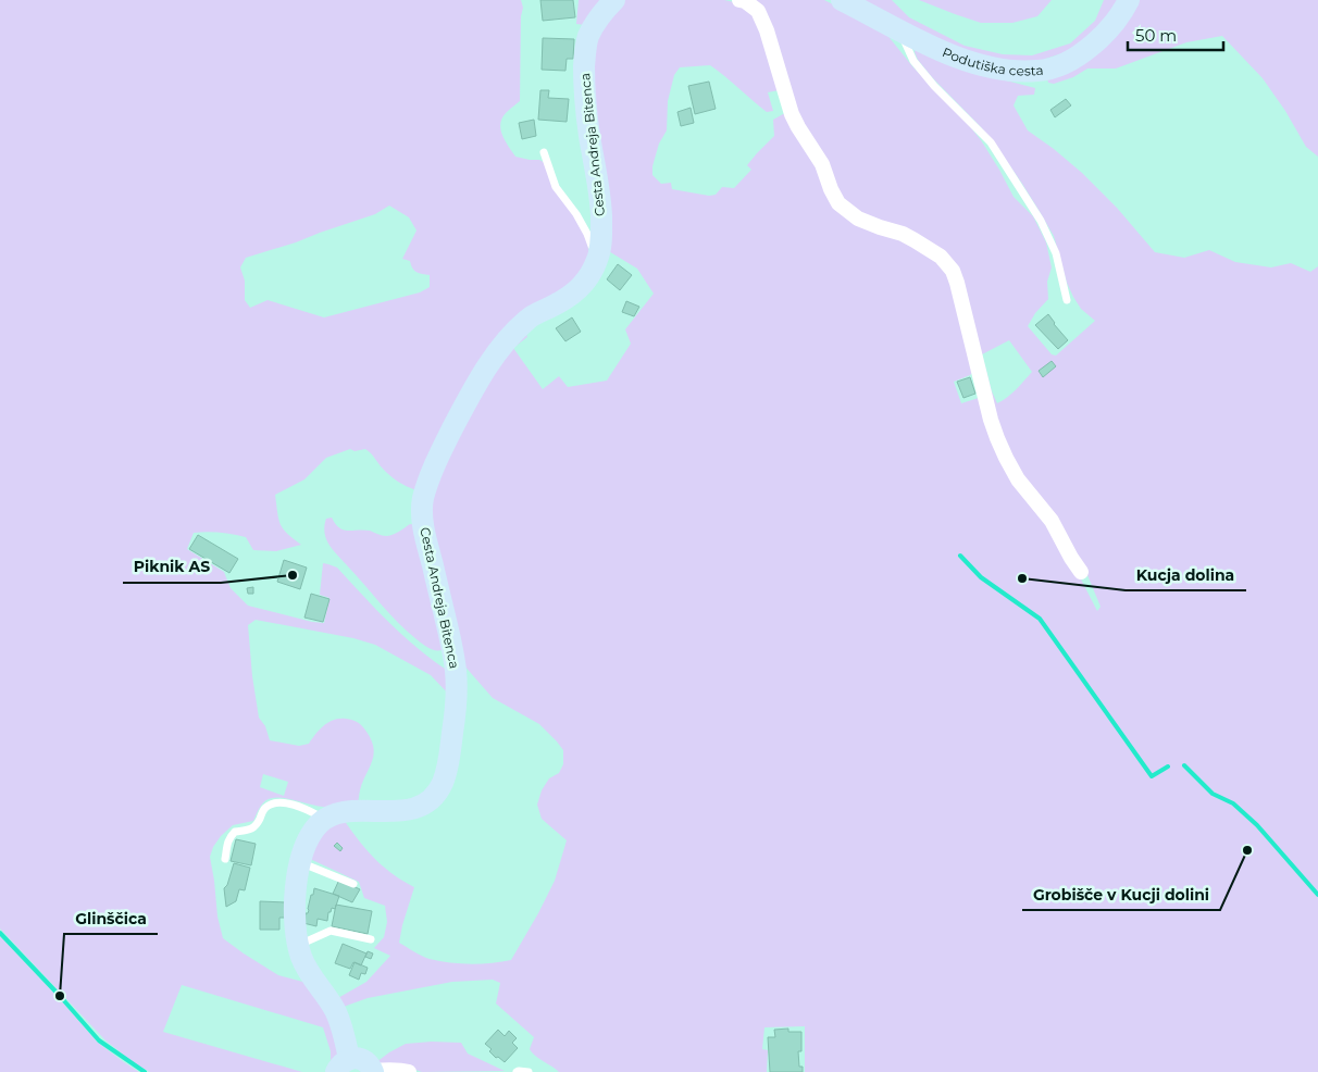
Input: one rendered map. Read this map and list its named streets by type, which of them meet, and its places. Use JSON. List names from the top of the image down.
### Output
{
  "streets": {
    "street": ["Podutiška cesta", "Cesta Andreja Bitenca"]
  },
  "places": [
    "Piknik AS",
    "Kucja dolina",
    "Grobišče v Kucji dolini",
    "Glinščica"
  ],
  "scale_bar": "50 m"
}
